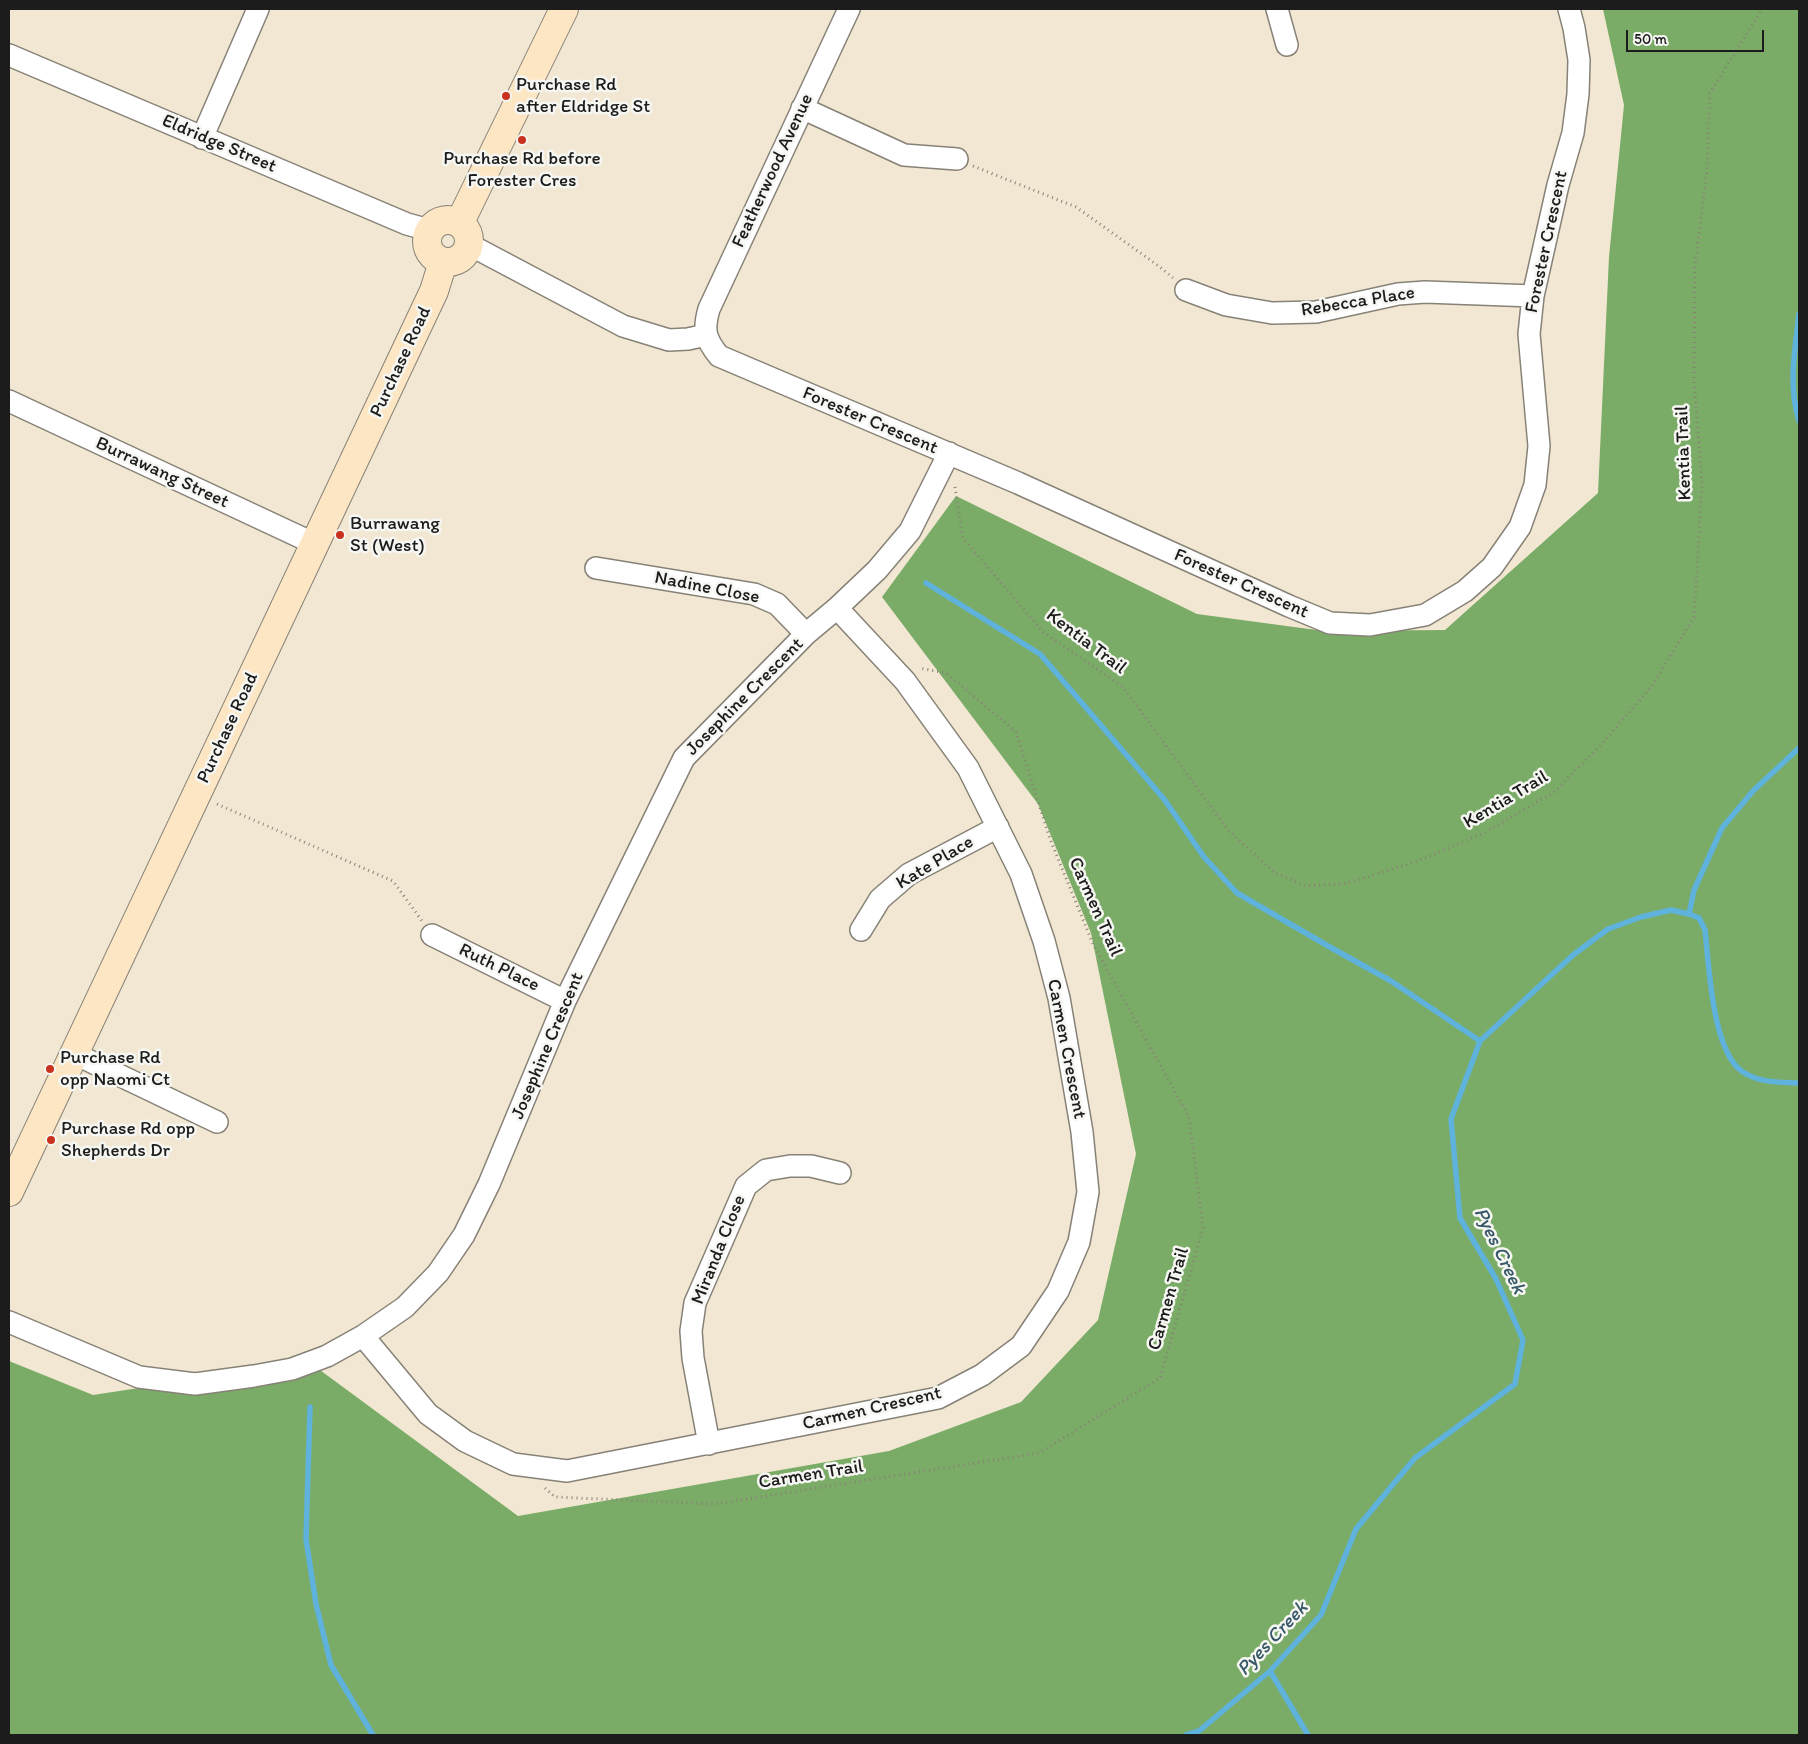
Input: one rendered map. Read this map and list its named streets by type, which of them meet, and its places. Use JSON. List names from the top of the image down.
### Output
{
  "streets": {
    "main road": ["Purchase Road"],
    "street": [
      "Eldridge Street",
      "Featherwood Avenue",
      "Forester Crescent",
      "Rebecca Place",
      "Burrawang Street",
      "Nadine Close",
      "Josephine Crescent",
      "Kate Place",
      "Ruth Place",
      "Carmen Crescent",
      "Miranda Close"
    ],
    "path": ["Kentia Trail", "Carmen Trail"]
  },
  "crossings": [
    ["Eldridge Street", "Purchase Road"],
    ["Featherwood Avenue", "Forester Crescent"],
    ["Forester Crescent", "Rebecca Place"],
    ["Forester Crescent", "Kentia Trail"],
    ["Forester Crescent", "Josephine Crescent"],
    ["Purchase Road", "Burrawang Street"],
    ["Kentia Trail", "Josephine Crescent"],
    ["Nadine Close", "Josephine Crescent"],
    ["Josephine Crescent", "Ruth Place"],
    ["Josephine Crescent", "Carmen Crescent"],
    ["Kate Place", "Carmen Crescent"],
    ["Carmen Trail", "Carmen Crescent"],
    ["Carmen Crescent", "Miranda Close"]
  ],
  "water": ["Pyes Creek"],
  "places": [
    "Purchase Rd after Eldridge St",
    "Purchase Rd before Forester Cres",
    "Burrawang St (West)",
    "Purchase Rd opp Naomi Ct",
    "Purchase Rd opp Shepherds Dr"
  ],
  "scale_bar": "50 m"
}
